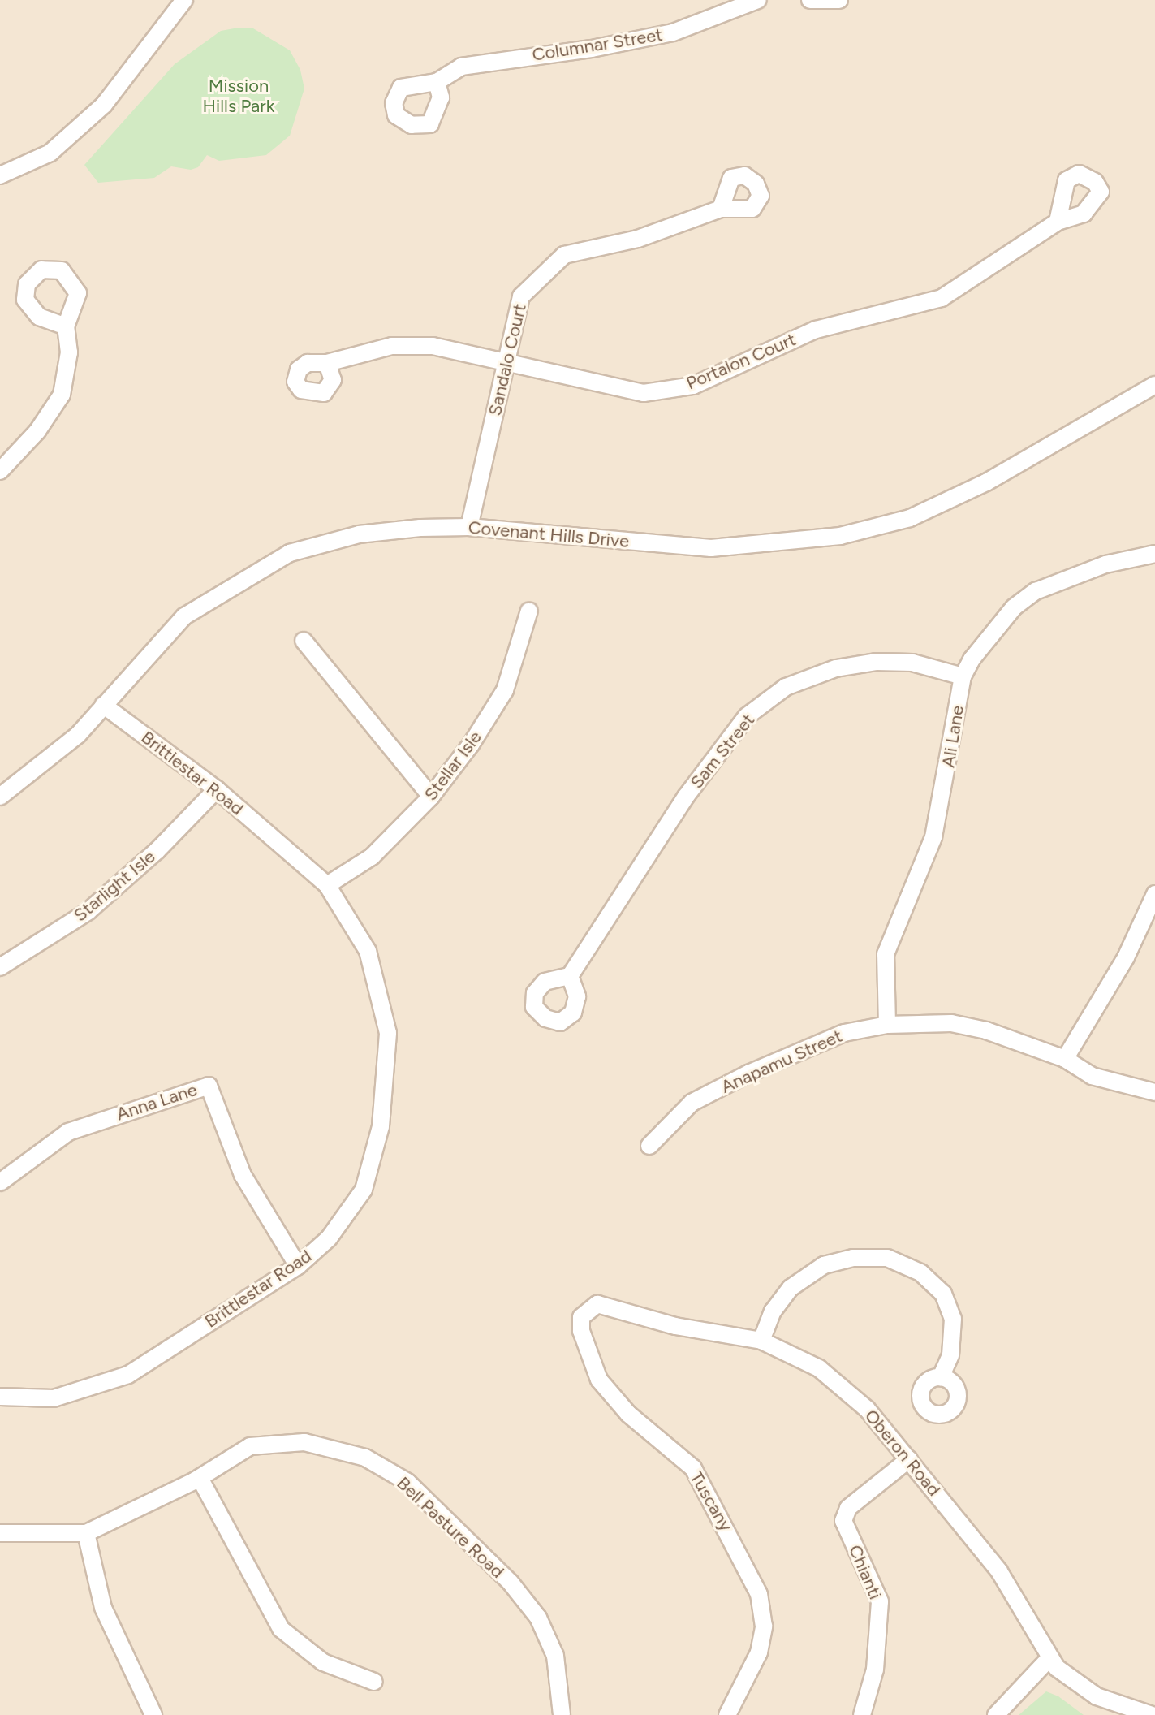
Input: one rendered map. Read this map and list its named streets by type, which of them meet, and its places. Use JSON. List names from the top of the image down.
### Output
{
  "streets": {
    "street": [
      "Columnar Street",
      "Sandalo Court",
      "Portalon Court",
      "Covenant Hills Drive",
      "Ali Lane",
      "Sam Street",
      "Stellar Isle",
      "Brittlestar Road",
      "Starlight Isle",
      "Anapamu Street",
      "Anna Lane",
      "Oberon Road",
      "Tuscany",
      "Bell Pasture Road",
      "Chianti"
    ]
  },
  "crossings": [
    ["Sandalo Court", "Portalon Court"],
    ["Sandalo Court", "Covenant Hills Drive"],
    ["Covenant Hills Drive", "Brittlestar Road"],
    ["Ali Lane", "Sam Street"],
    ["Ali Lane", "Anapamu Street"],
    ["Stellar Isle", "Brittlestar Road"],
    ["Brittlestar Road", "Starlight Isle"],
    ["Brittlestar Road", "Anna Lane"],
    ["Oberon Road", "Tuscany"],
    ["Oberon Road", "Chianti"]
  ],
  "parks": ["Mission Hills Park"]
}
